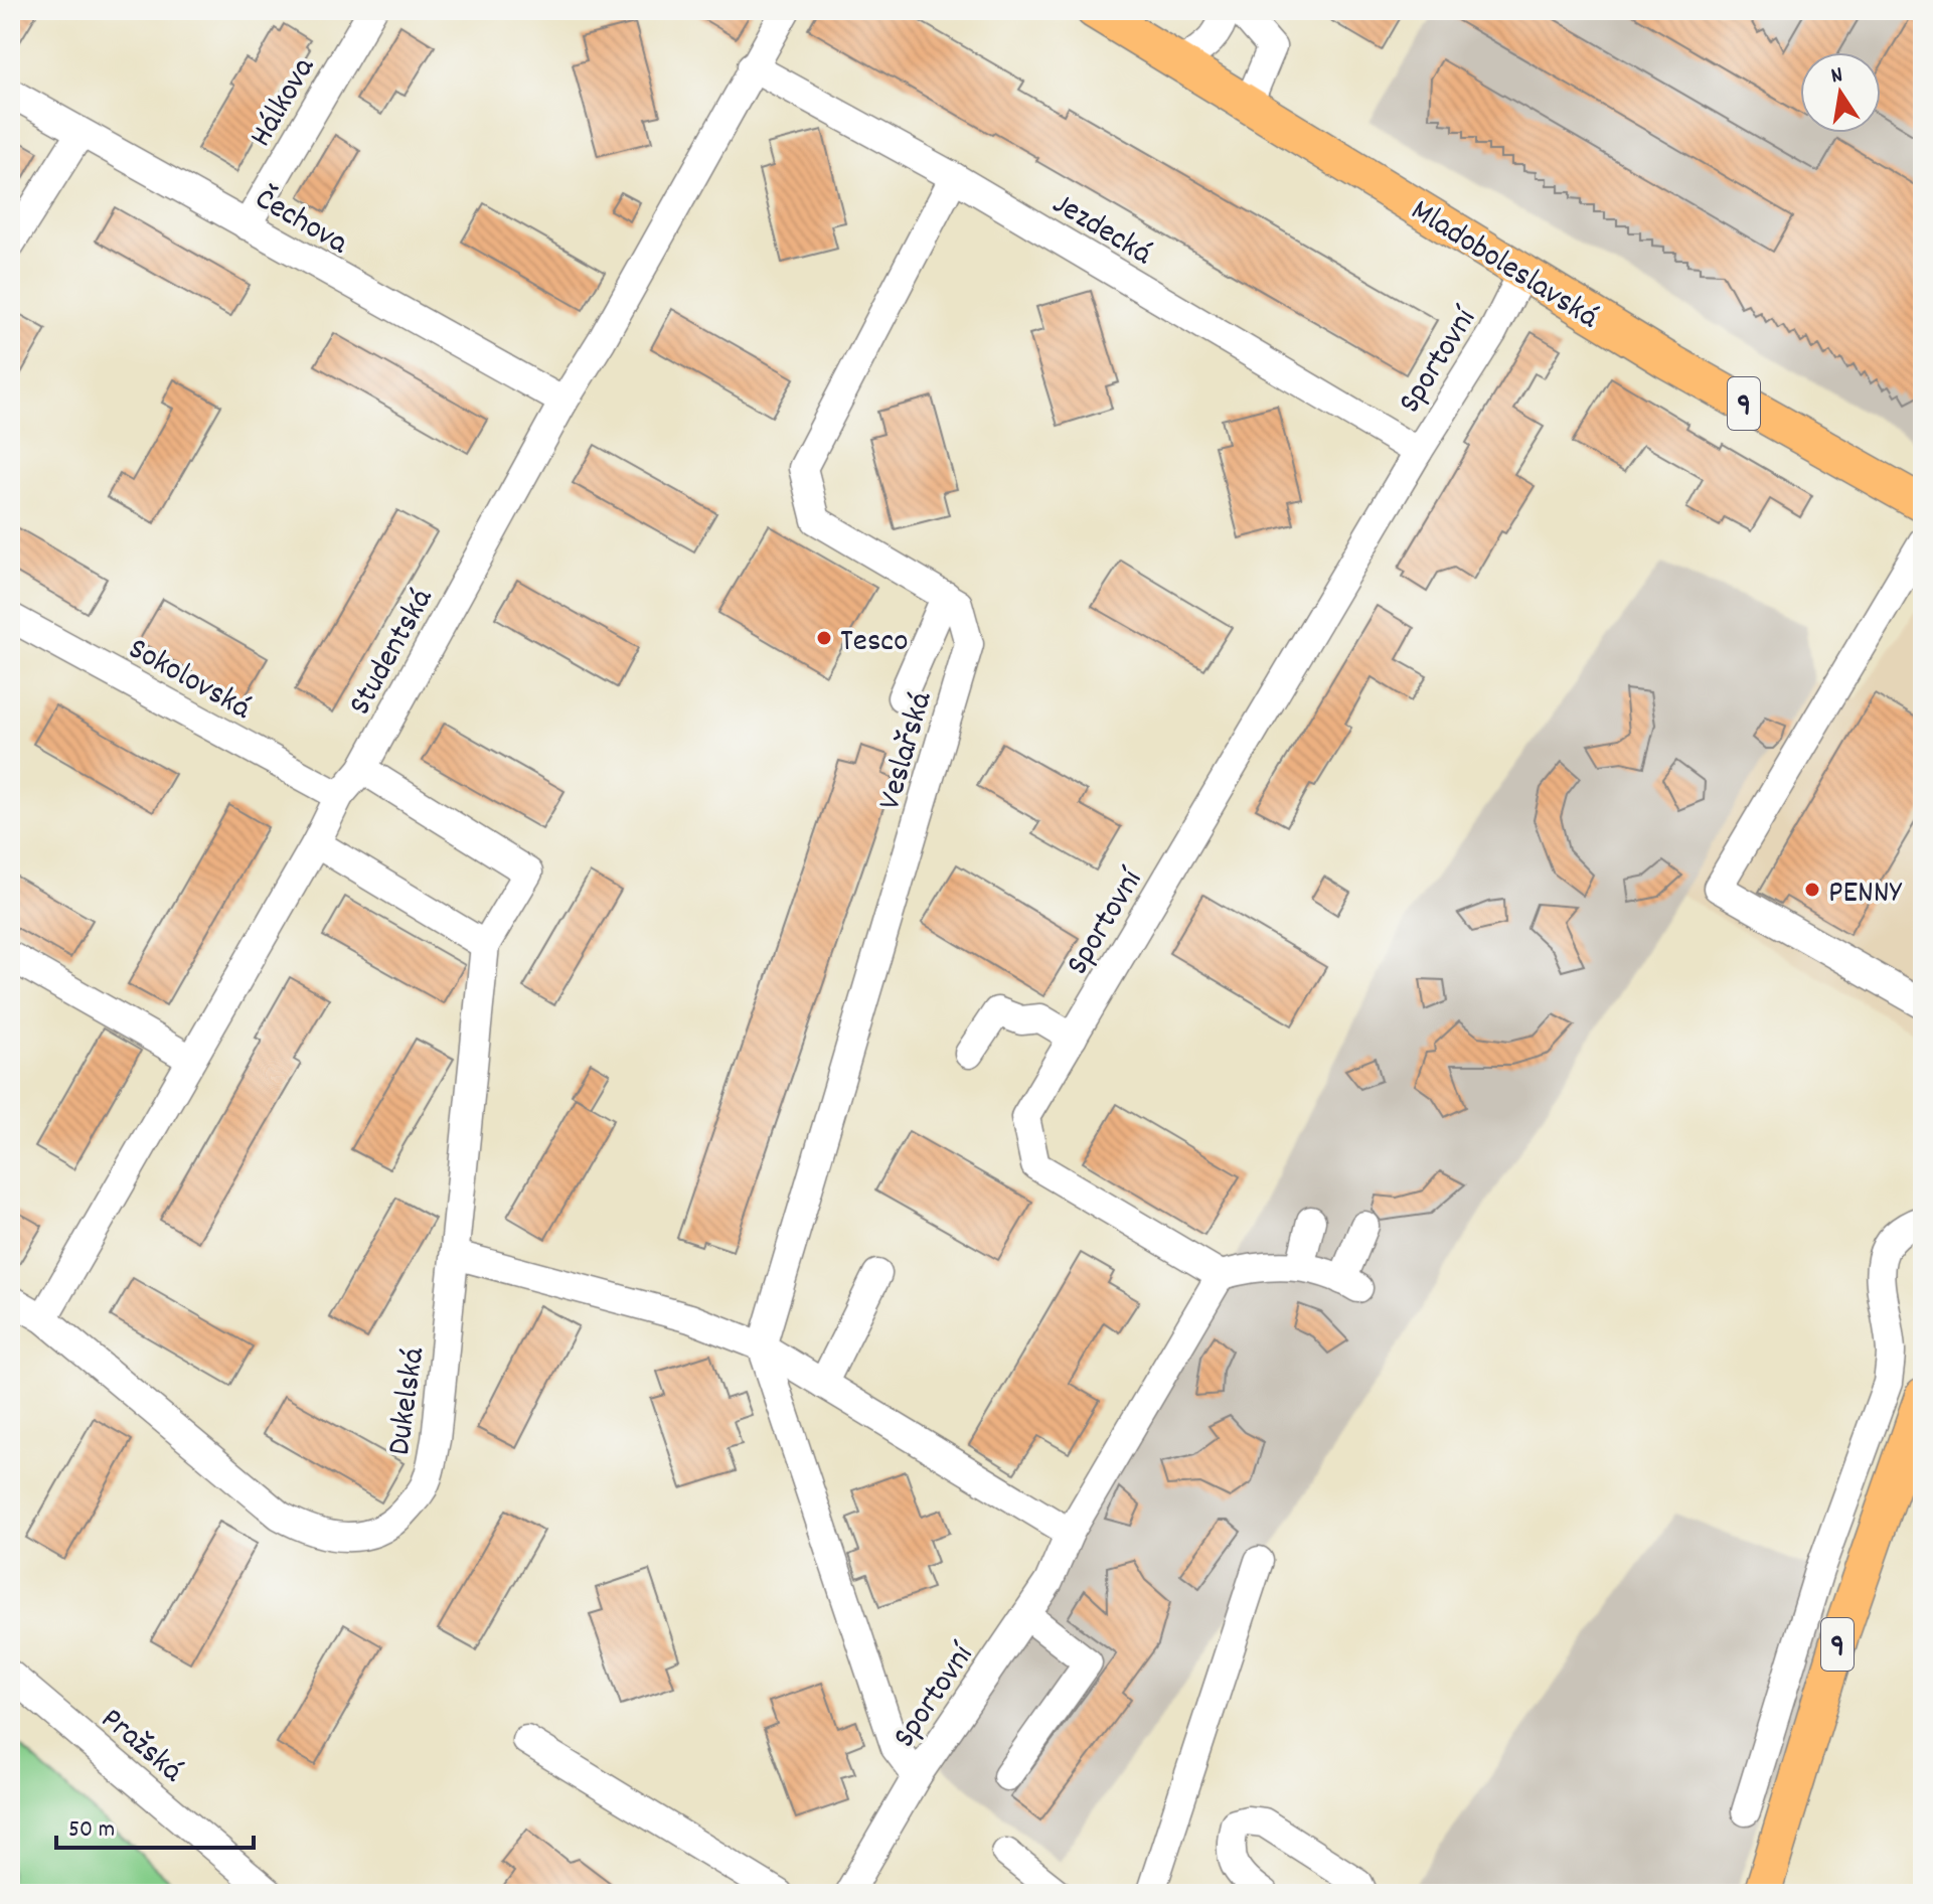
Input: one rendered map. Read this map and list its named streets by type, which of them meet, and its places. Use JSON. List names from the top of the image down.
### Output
{
  "streets": {
    "main road": ["Mladoboleslavská", "9"],
    "street": [
      "Hálkova",
      "Čechova",
      "Jezdecká",
      "Sportovní",
      "Studentská",
      "Sokolovská",
      "Veslařská",
      "Dukelská",
      "Pražská"
    ]
  },
  "crossings": [
    ["Hálkova", "Čechova"],
    ["Čechova", "Studentská"],
    ["Jezdecká", "Sportovní"],
    ["Jezdecká", "Studentská"],
    ["Jezdecká", "Veslařská"],
    ["Mladoboleslavská", "Sportovní"],
    ["Studentská", "Sokolovská"],
    ["Studentská", "Dukelská"]
  ],
  "places": ["Tesco", "PENNY"],
  "scale_bar": "50 m",
  "north": "top"
}
